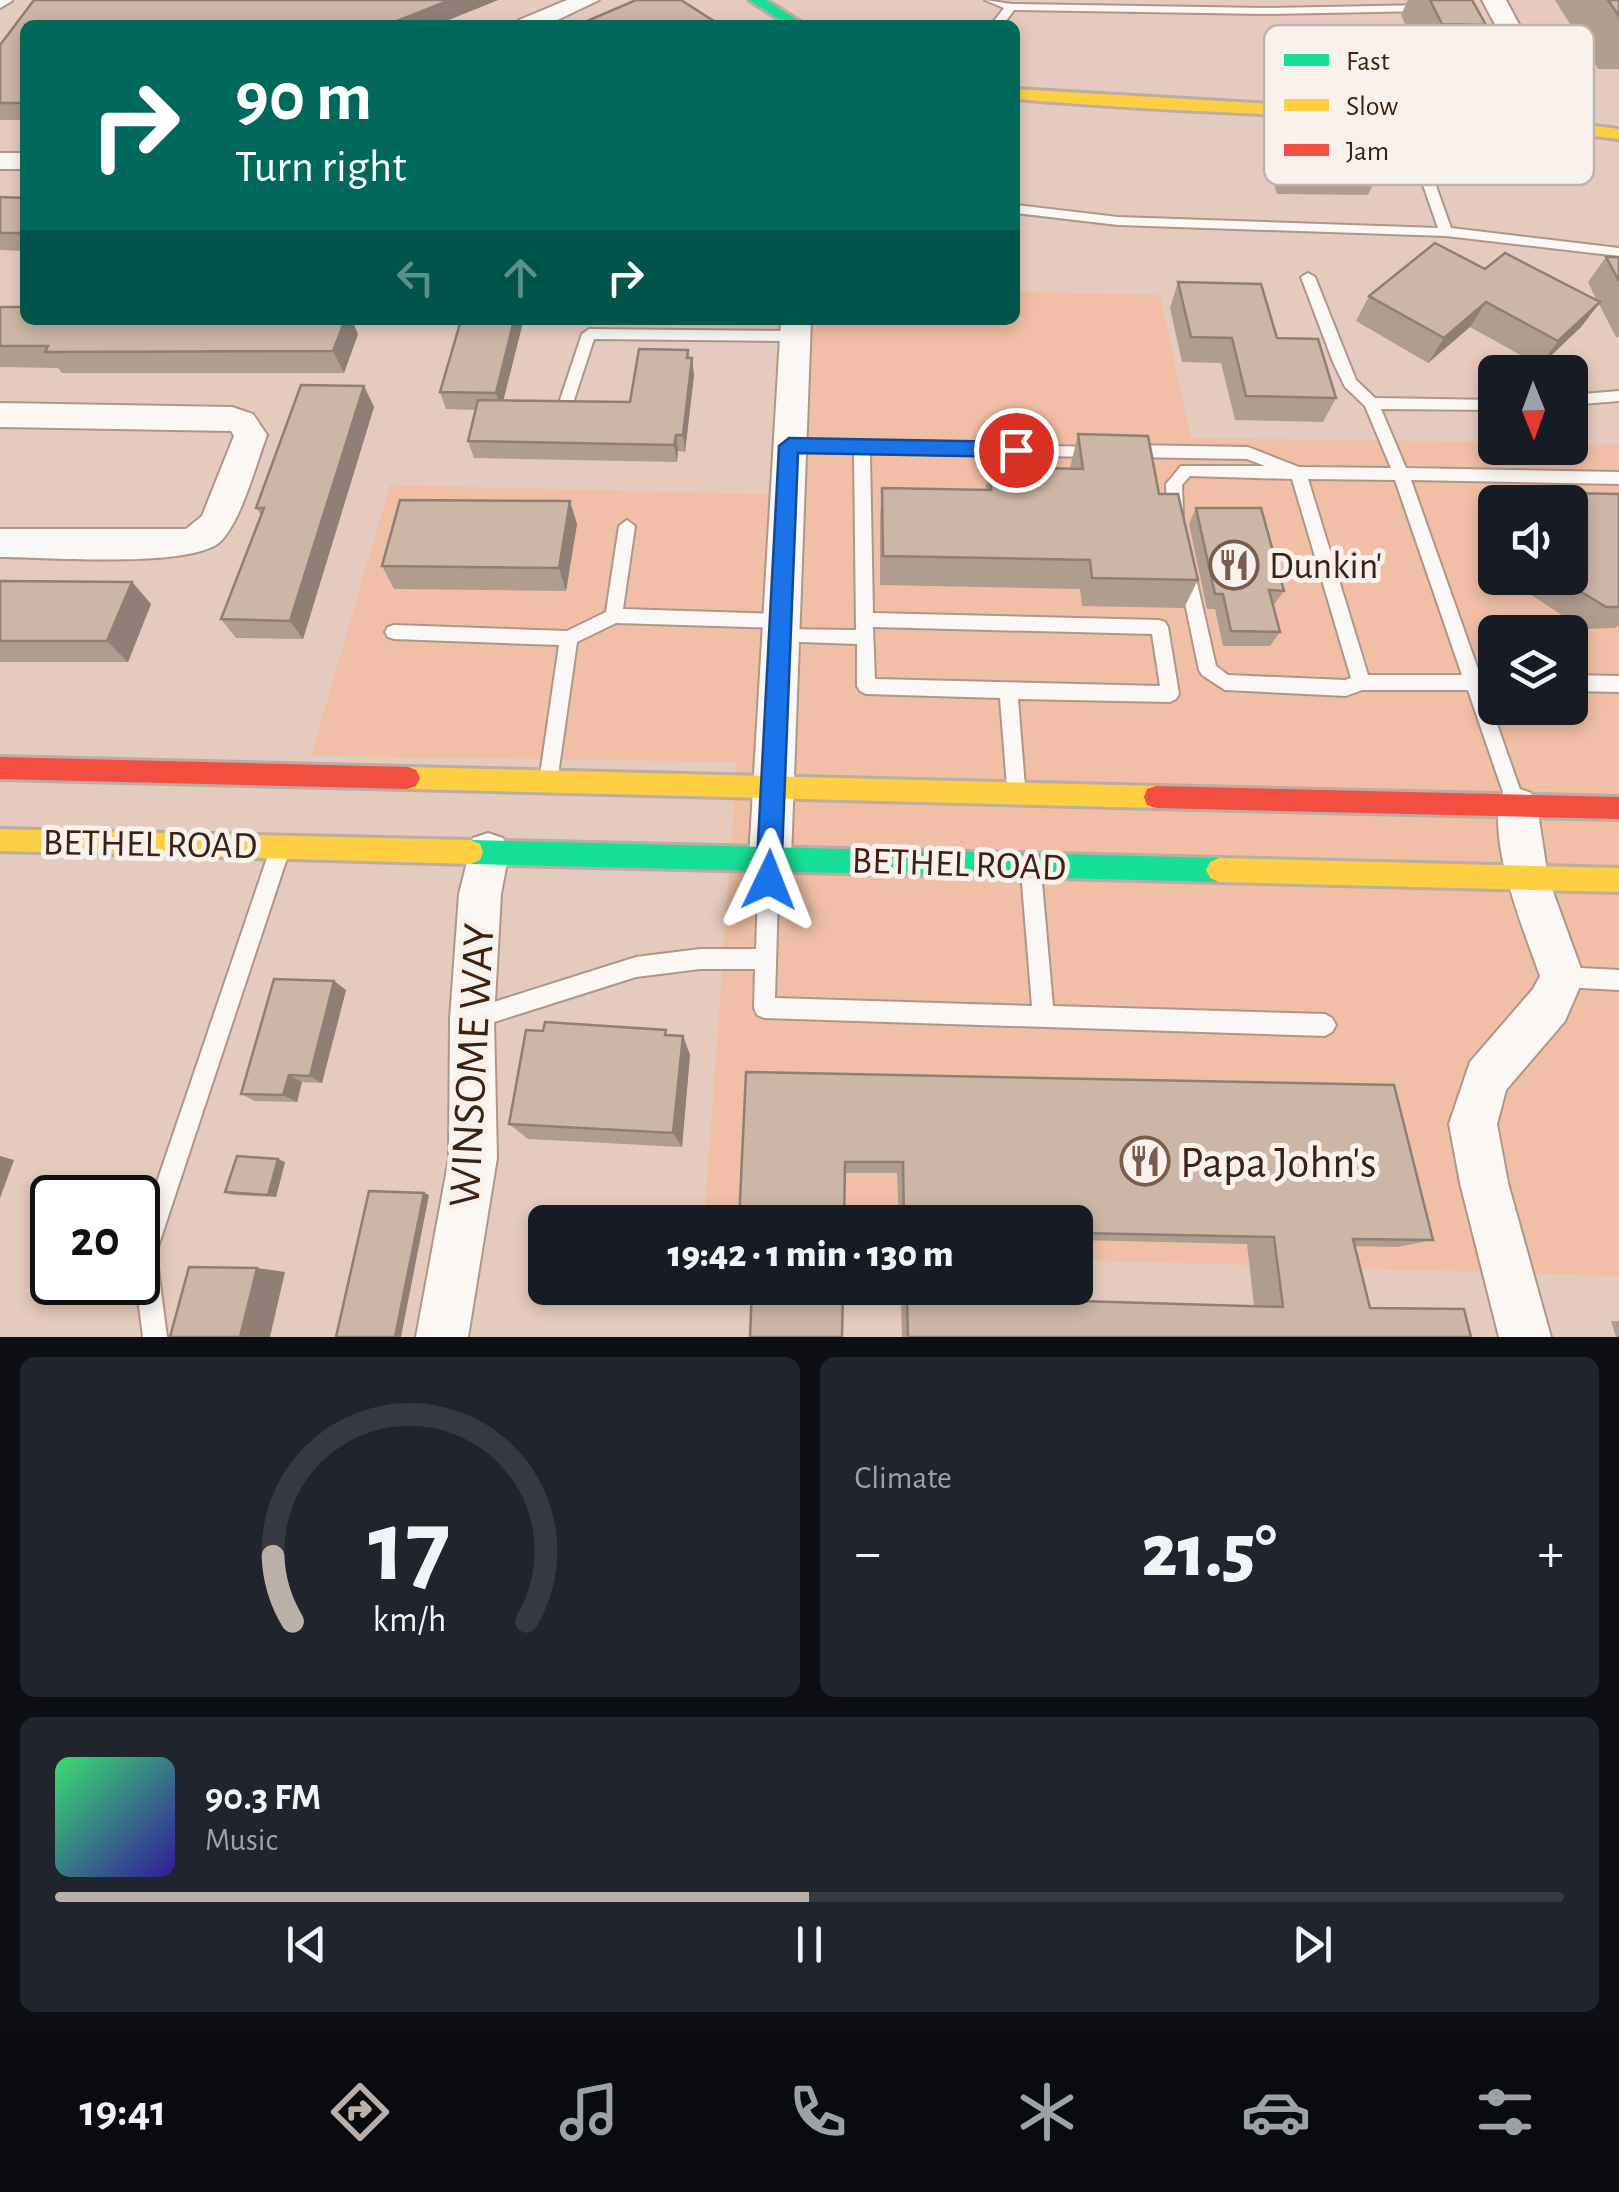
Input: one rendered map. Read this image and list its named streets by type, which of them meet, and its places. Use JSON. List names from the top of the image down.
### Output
{
  "streets": {
    "main road": ["BETHEL ROAD"],
    "street": ["WINSOME WAY"]
  },
  "crossings": [
    ["BETHEL ROAD", "WINSOME WAY"]
  ],
  "places": {
    "restaurant": ["Dunkin'", "Papa John's"]
  },
  "legend": ["Fast", "Slow", "Jam"],
  "north": "bottom",
  "page": {
    "turn": ["90 m", "Turn right"],
    "limit": "20",
    "trip": "19:42 · 1 min · 130 m",
    "tile": "Climate",
    "heat": ["−", "21.5°", "+"],
    "song": ["90.3 FM", "Music"],
    "tabs": "19:41",
    "gauge": ["17", "km/h"]
  }
}
